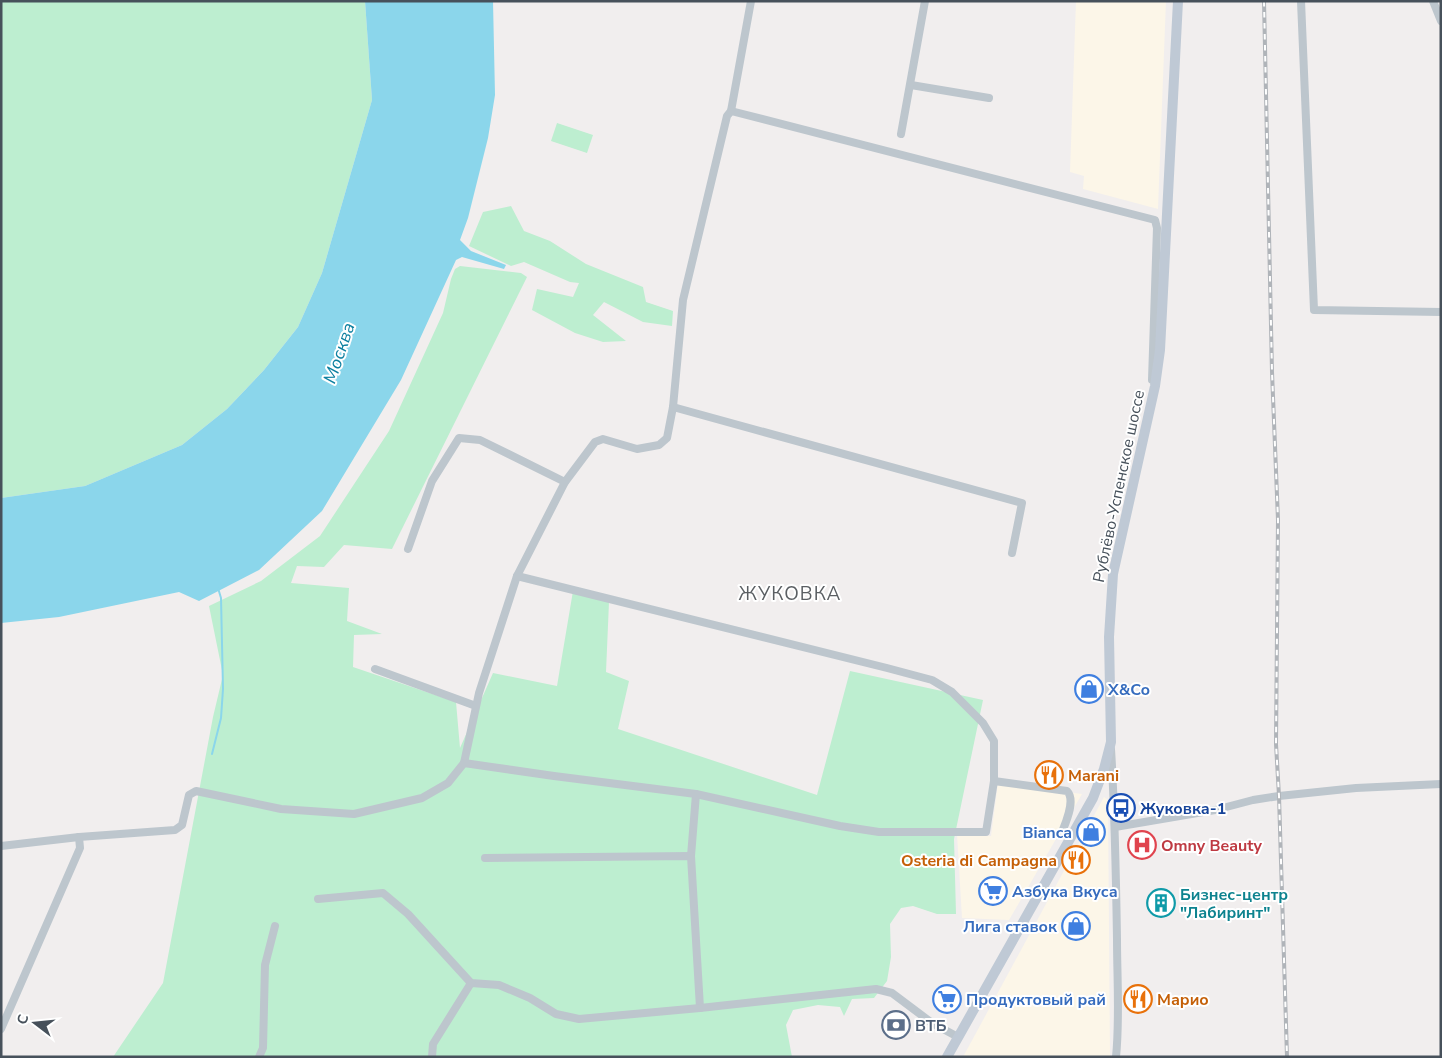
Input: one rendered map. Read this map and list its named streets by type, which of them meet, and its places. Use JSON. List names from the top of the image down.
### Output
{
  "streets": {
    "main road": ["Рублёво-Успенское шоссе"]
  },
  "districts": ["ЖУКОВКА"],
  "water": ["Москва"],
  "places": {
    "shop": ["X&Co", "Bianca", "Лига ставок"],
    "restaurant": ["Marani", "Osteria di Campagna", "Марио"],
    "bus stop": ["Жуковка-1"],
    "hospital": ["Omny Beauty"],
    "supermarket": ["Азбука Вкуса", "Продуктовый рай"],
    "building": ["Бизнес-центр \"Лабиринт\""],
    "bank": ["ВТБ"]
  },
  "north": "left"
}
